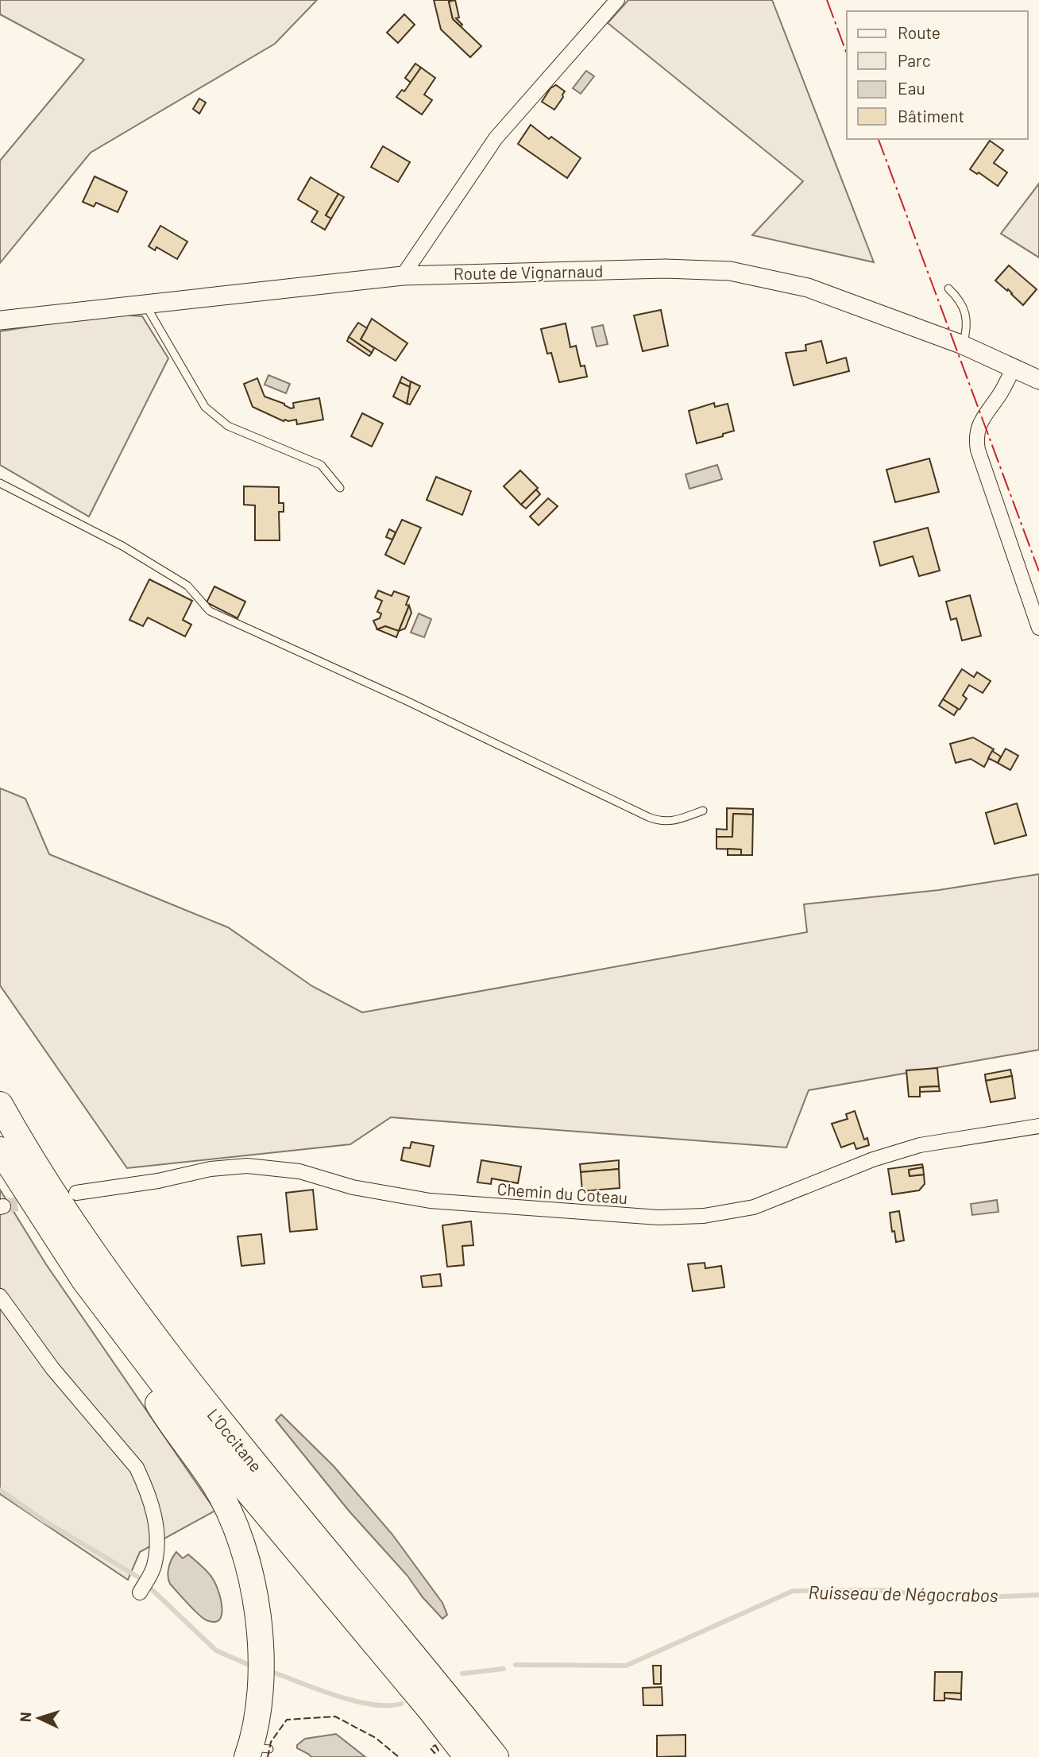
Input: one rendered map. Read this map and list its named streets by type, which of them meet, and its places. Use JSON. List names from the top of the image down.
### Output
{
  "streets": {
    "highway": ["L'Occitane"],
    "street": ["Route de Vignarnaud", "Chemin du Coteau"]
  },
  "water": ["Ruisseau de Négocrabos"],
  "legend": [
    "Route",
    "Parc",
    "Eau",
    "Bâtiment"
  ],
  "north": "left"
}
